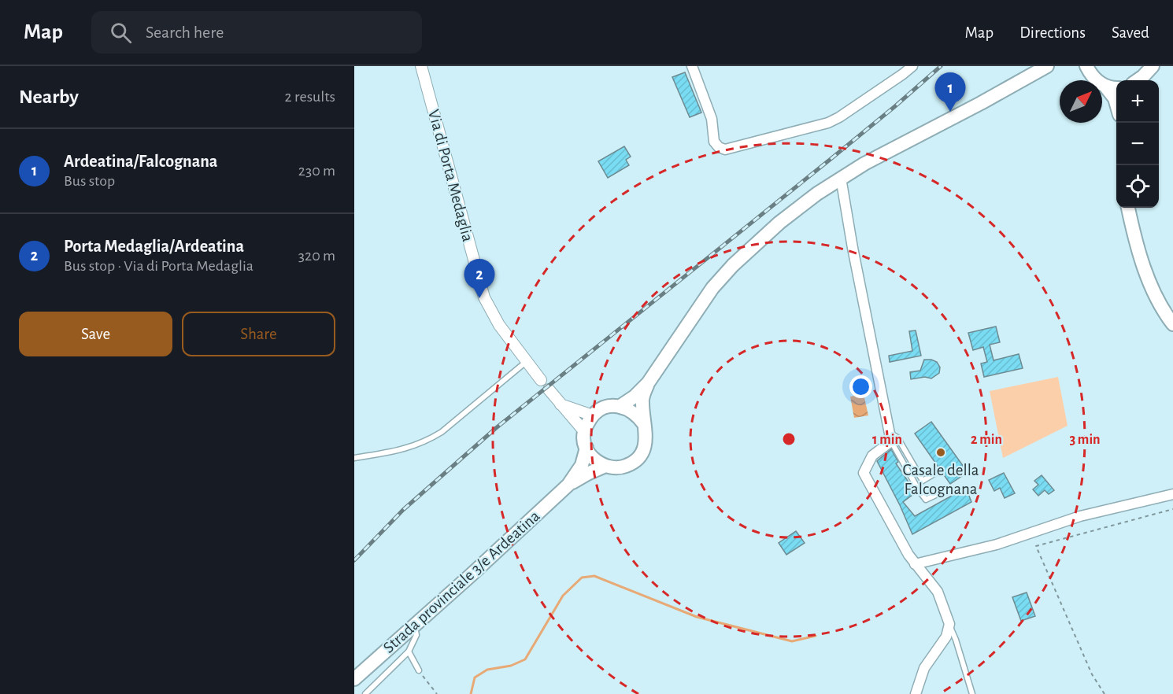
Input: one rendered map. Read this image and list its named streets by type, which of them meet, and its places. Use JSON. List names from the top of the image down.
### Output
{
  "streets": {
    "main road": ["Strada provinciale 3/e Ardeatina"],
    "street": ["Via di Porta Medaglia"]
  },
  "places": ["Casale della Falcognana"],
  "north": "top right",
  "page": {
    "header": "Map",
    "search": "Search here",
    "nav": ["Map", "Directions", "Saved"],
    "heading": ["Nearby", "2 results"],
    "pins": ["1", "2"],
    "map_buttons": ["+", "−"],
    "list": [
      {
        "mark": "1",
        "name": "Ardeatina/Falcognana",
        "note": "Bus stop",
        "value": "230 m"
      },
      {
        "mark": "2",
        "name": "Porta Medaglia/Ardeatina",
        "note": "Bus stop · Via di Porta Medaglia",
        "value": "320 m"
      }
    ],
    "buttons": ["Save", "Share"]
  },
  "rings": ["1 min", "2 min", "3 min"]
}
